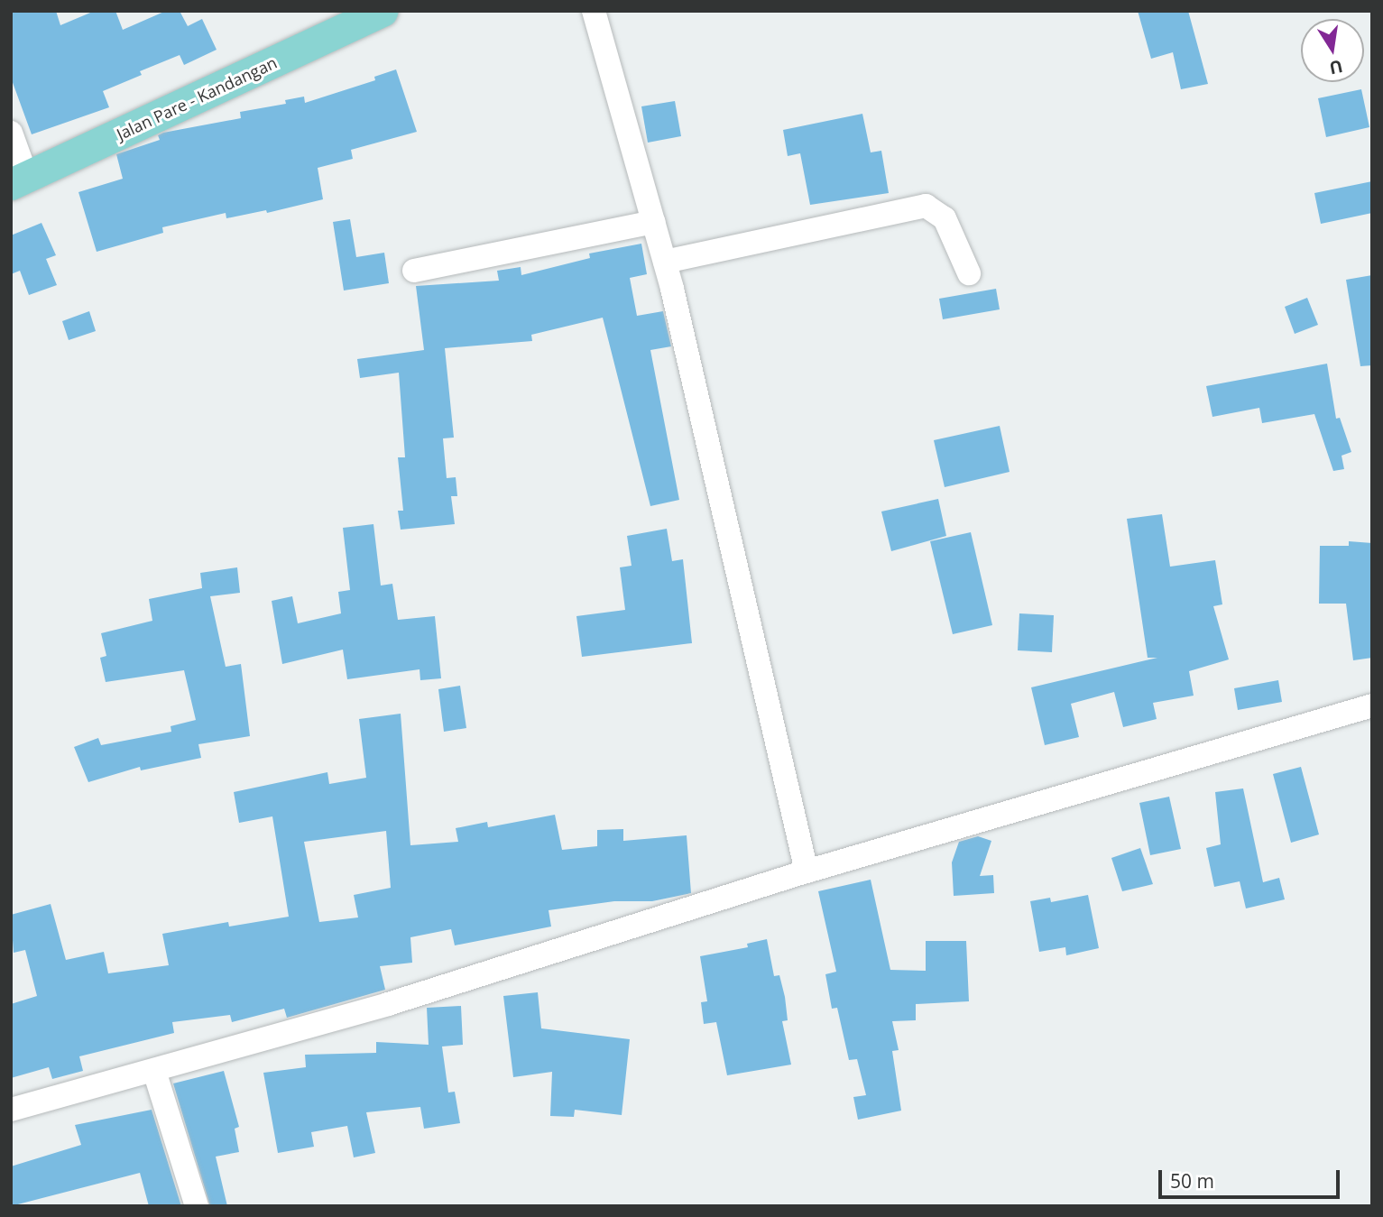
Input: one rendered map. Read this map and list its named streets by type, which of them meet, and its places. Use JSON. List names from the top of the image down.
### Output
{
  "streets": {
    "main road": ["Jalan Pare - Kandangan"]
  },
  "scale_bar": "50 m",
  "north": "bottom"
}
